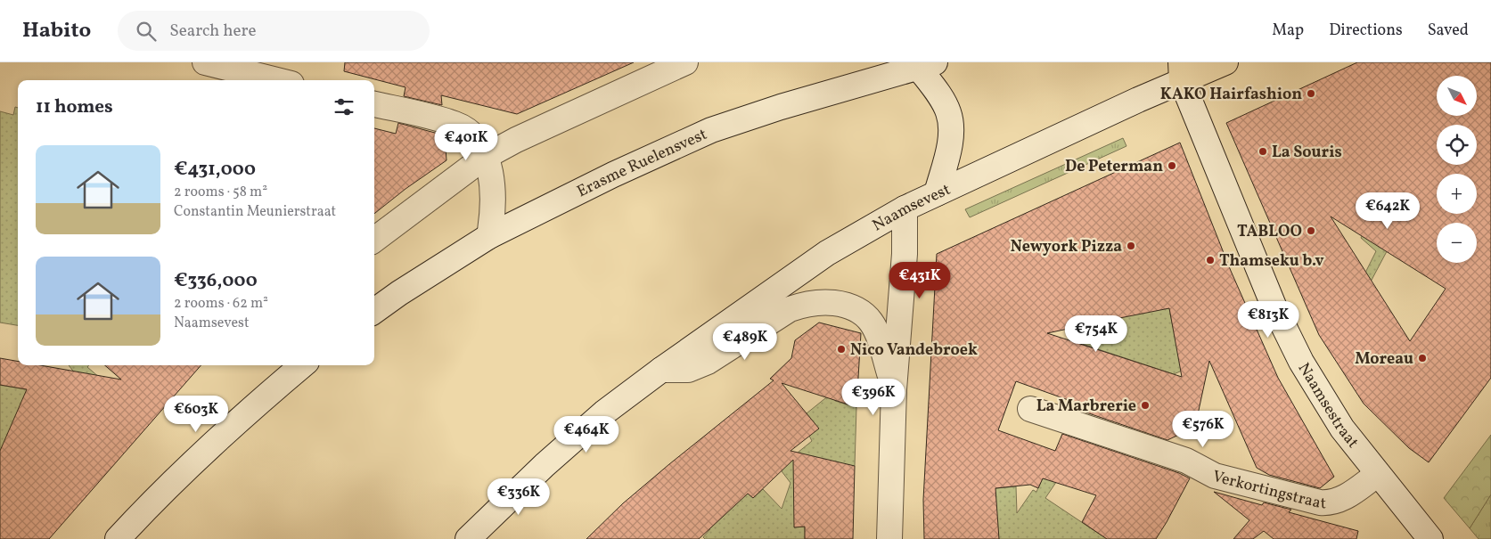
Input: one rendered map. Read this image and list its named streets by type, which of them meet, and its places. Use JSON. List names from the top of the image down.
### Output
{
  "streets": {
    "street": [
      "Erasme Ruelensvest",
      "Naamsevest",
      "Naamsestraat",
      "Verkortingstraat"
    ]
  },
  "crossings": [
    ["Naamsevest", "Naamsestraat"],
    ["Naamsestraat", "Verkortingstraat"]
  ],
  "places": [
    "KAKO Hairfashion",
    "La Souris",
    "De Peterman",
    "TABLOO",
    "Newyork Pizza",
    "Thamseku b.v",
    "Nico Vandebroek",
    "Moreau",
    "La Marbrerie"
  ],
  "north": "bottom right",
  "page": {
    "header": "Habito",
    "search": "Search here",
    "nav": ["Map", "Directions", "Saved"],
    "map_buttons": ["+", "−"],
    "heading": "11 homes",
    "price": [
      "€401K",
      "€642K",
      "€431K",
      "€813K",
      "€754K",
      "€489K",
      "€396K",
      "€603K",
      "€576K",
      "€464K",
      "€336K"
    ],
    "list": [
      {
        "name": "€431,000",
        "note": "2 rooms · 58 m² · Constantin Meunierstraat"
      },
      {
        "name": "€336,000",
        "note": "2 rooms · 62 m² · Naamsevest"
      }
    ]
  }
}
